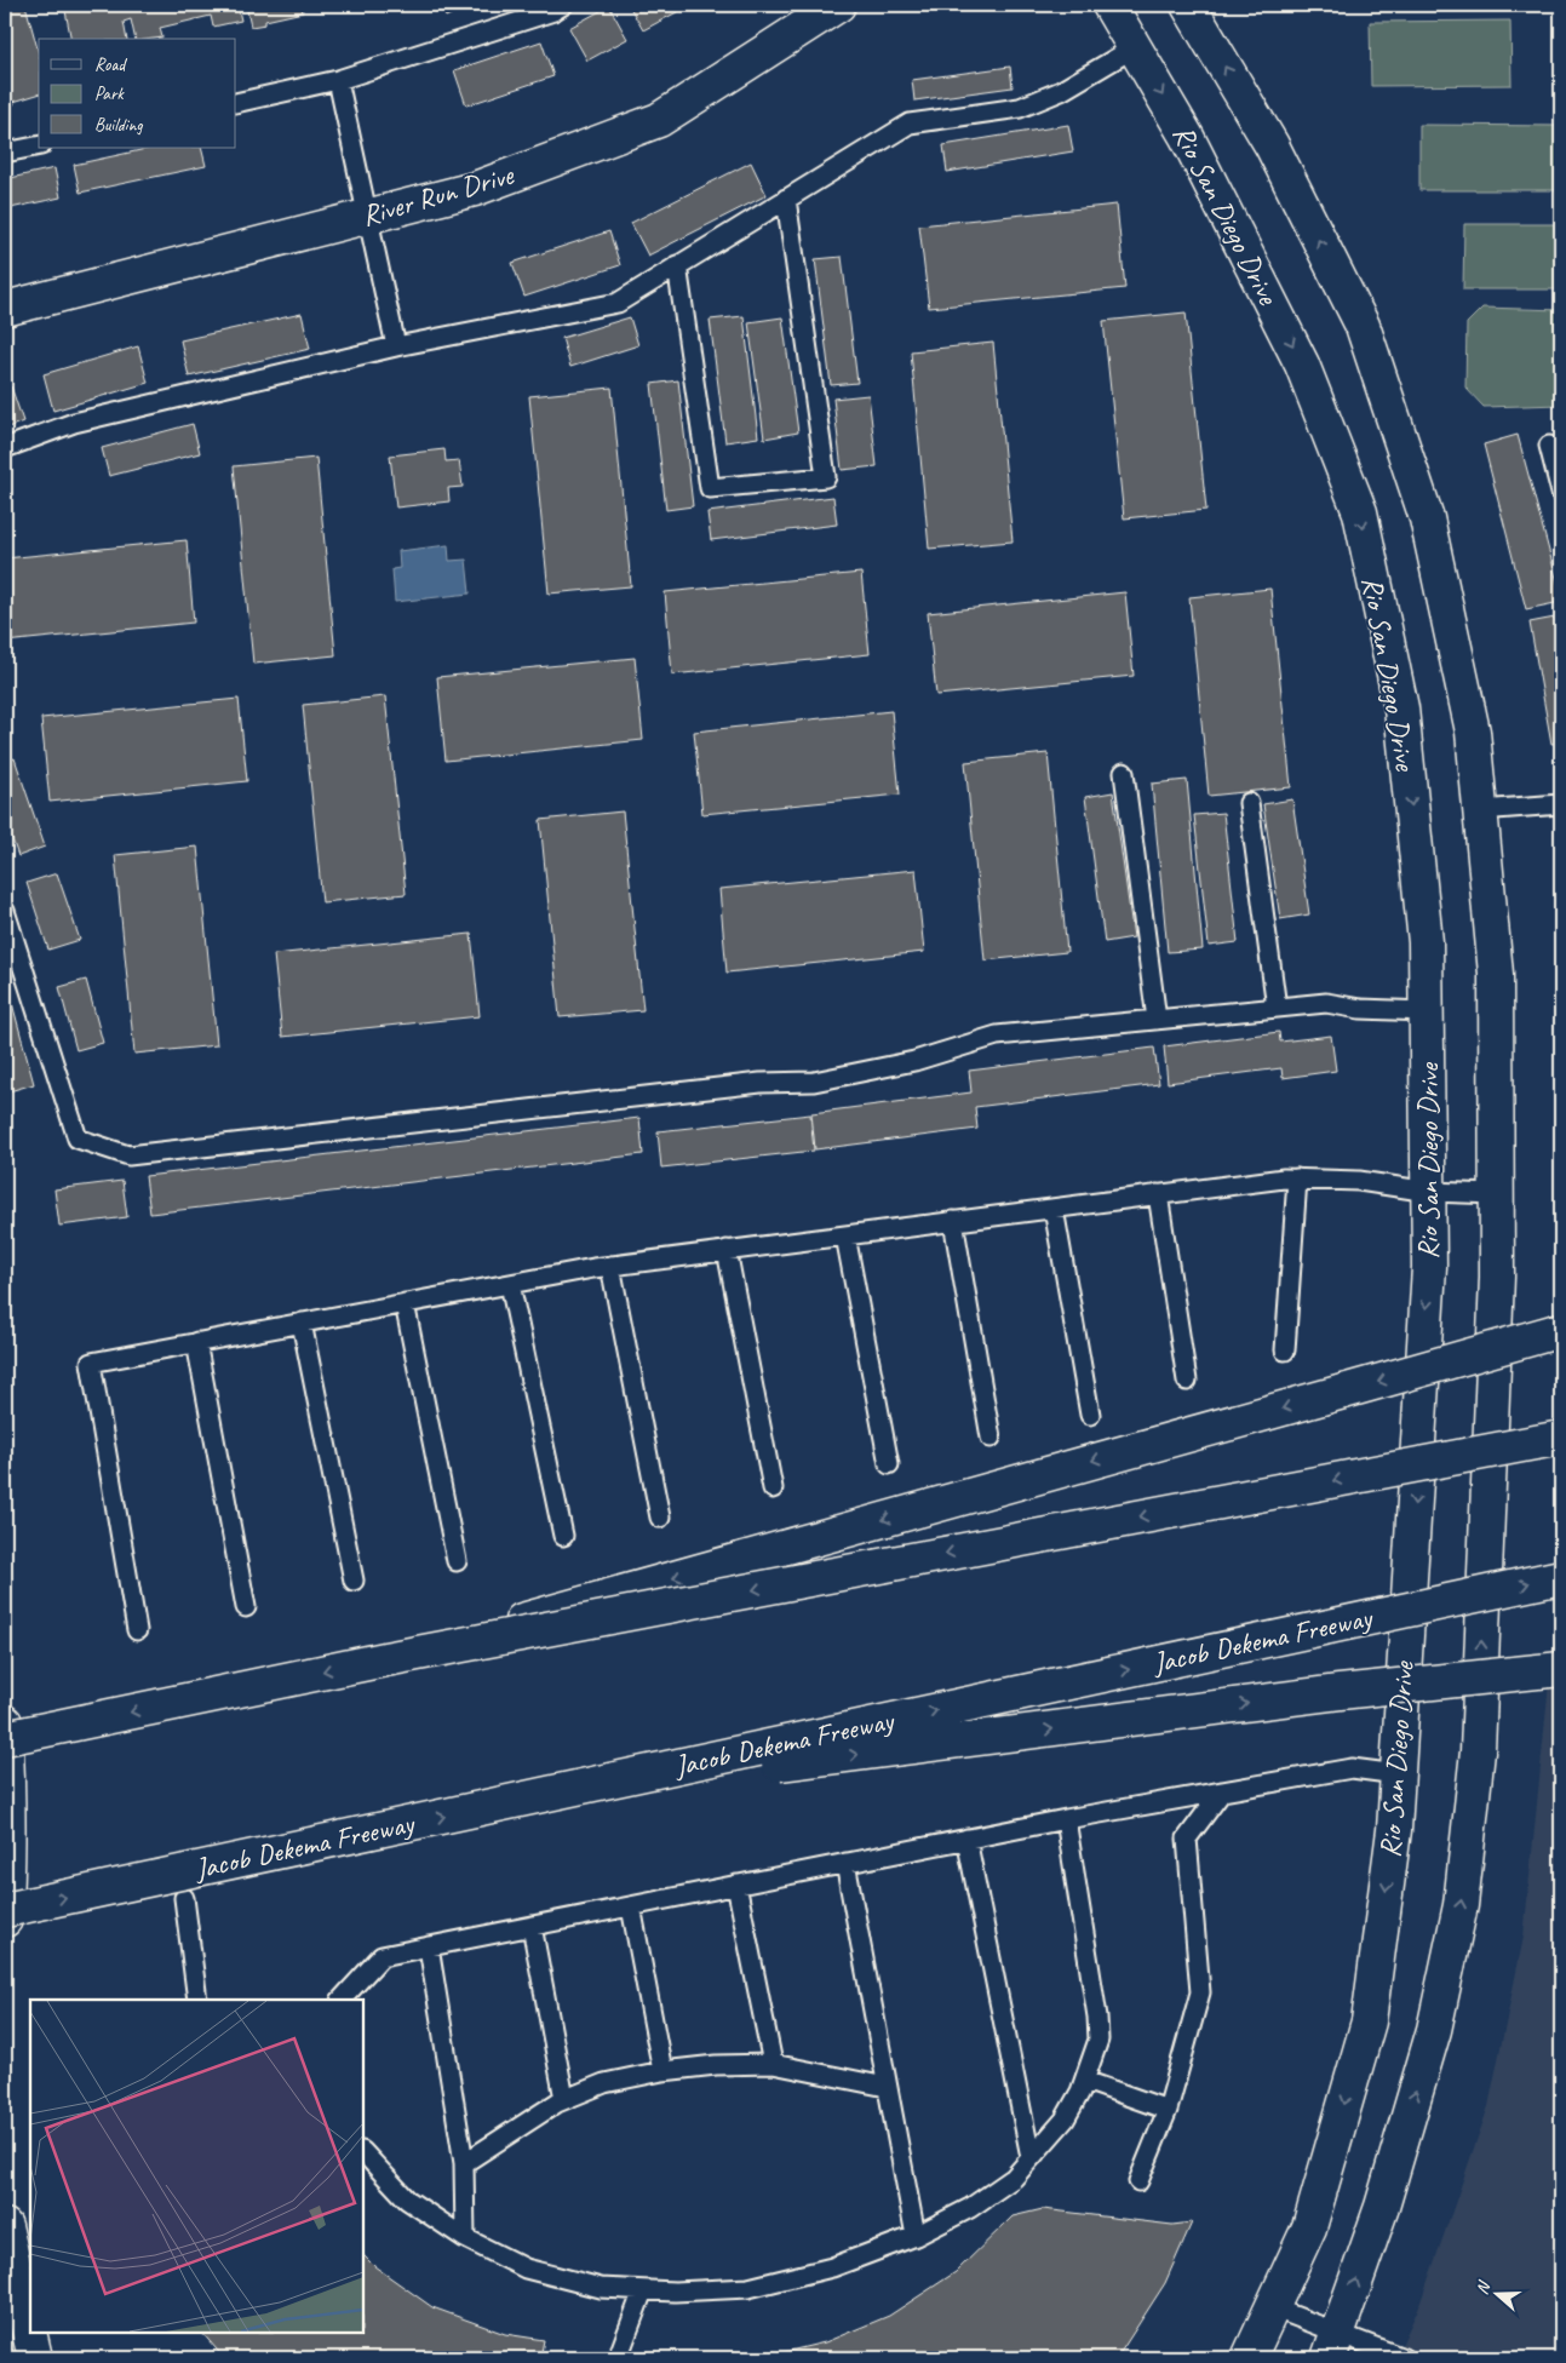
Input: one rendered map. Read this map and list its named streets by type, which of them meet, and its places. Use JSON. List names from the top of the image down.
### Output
{
  "streets": {
    "main road": ["River Run Drive", "Rio San Diego Drive", "Jacob Dekema Freeway"]
  },
  "legend": ["Road", "Park", "Building"],
  "north": "left"
}
